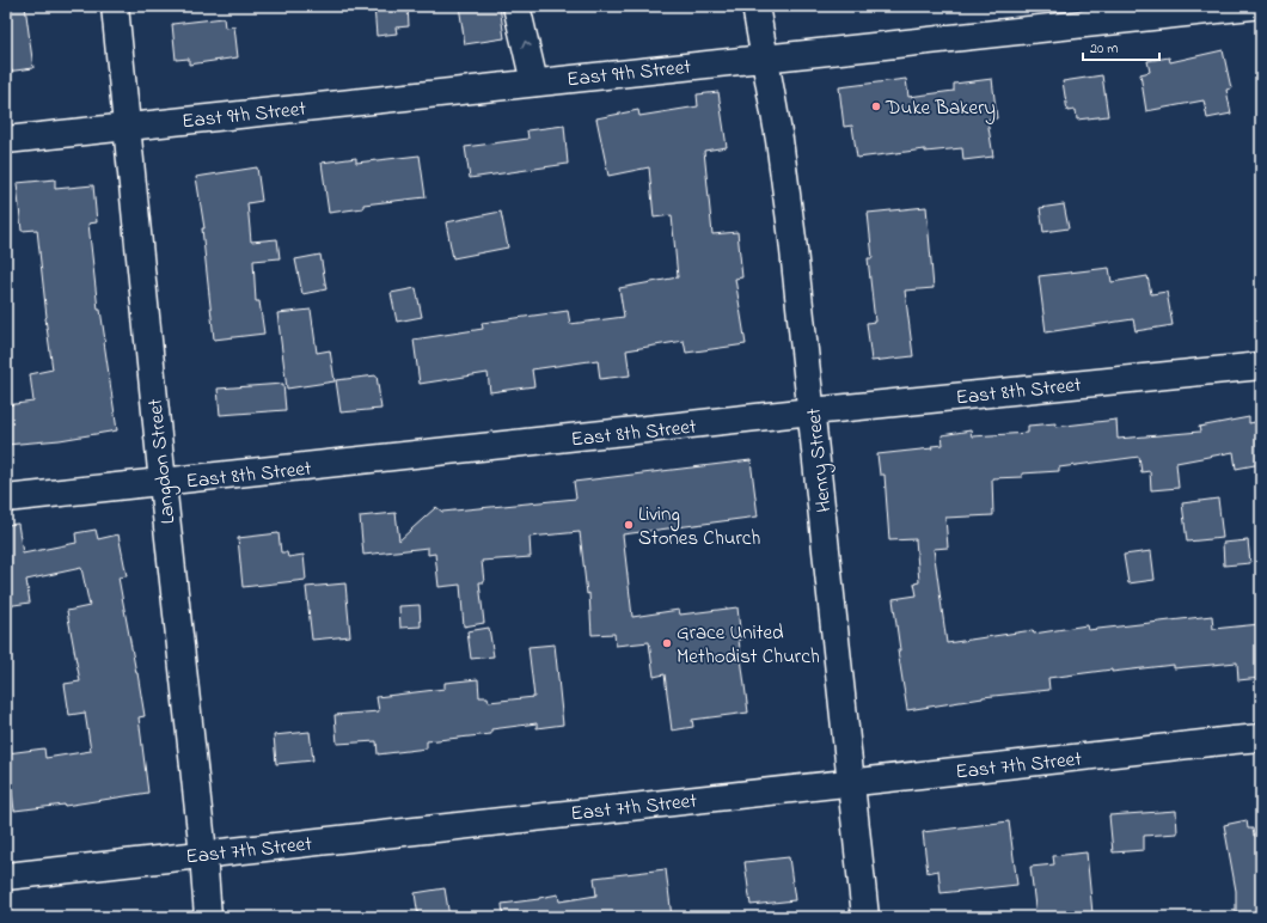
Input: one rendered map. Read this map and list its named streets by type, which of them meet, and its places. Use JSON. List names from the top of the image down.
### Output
{
  "streets": {
    "street": [
      "East 9th Street",
      "East 8th Street",
      "Henry Street",
      "Langdon Street",
      "East 7th Street"
    ]
  },
  "crossings": [
    ["East 9th Street", "Henry Street"],
    ["East 9th Street", "Langdon Street"],
    ["East 8th Street", "Henry Street"],
    ["East 8th Street", "Langdon Street"],
    ["Henry Street", "East 7th Street"],
    ["Langdon Street", "East 7th Street"]
  ],
  "places": ["Duke Bakery", "Living Stones Church", "Grace United Methodist Church"],
  "scale_bar": "20 m"
}
